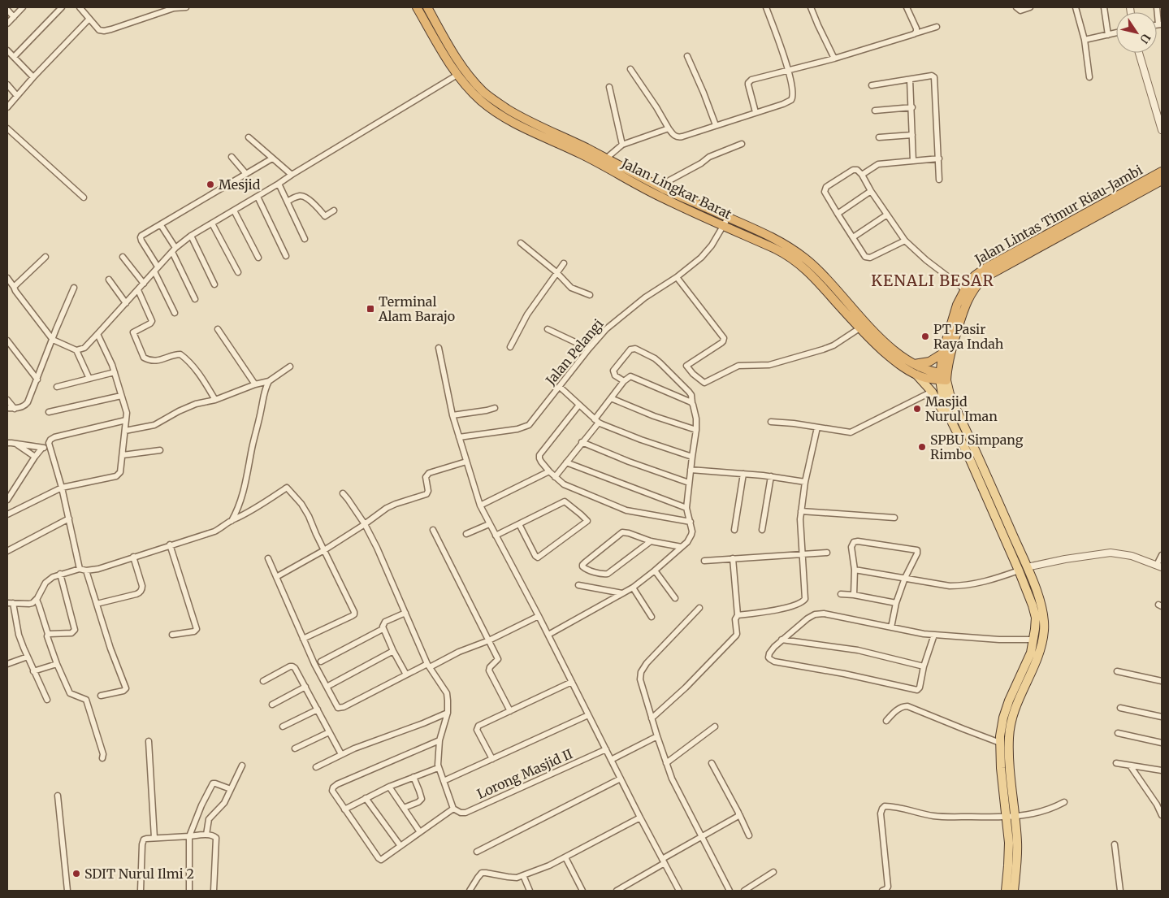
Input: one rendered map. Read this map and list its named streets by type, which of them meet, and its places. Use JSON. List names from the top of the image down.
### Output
{
  "streets": {
    "highway": ["Jalan Lingkar Barat", "Jalan Lintas Timur Riau-Jambi"],
    "street": ["Jalan Pelangi", "Lorong Masjid II"]
  },
  "crossings": [
    ["Jalan Lingkar Barat", "Jalan Lintas Timur Riau-Jambi"],
    ["Jalan Lingkar Barat", "Jalan Pelangi"]
  ],
  "districts": ["KENALI BESAR"],
  "places": {
    "other": [
      "Mesjid",
      "PT Pasir Raya Indah",
      "Masjid Nurul Iman",
      "SPBU Simpang Rimbo",
      "SDIT Nurul Ilmi 2"
    ],
    "transit": ["Terminal Alam Barajo"]
  },
  "north": "bottom right"
}
